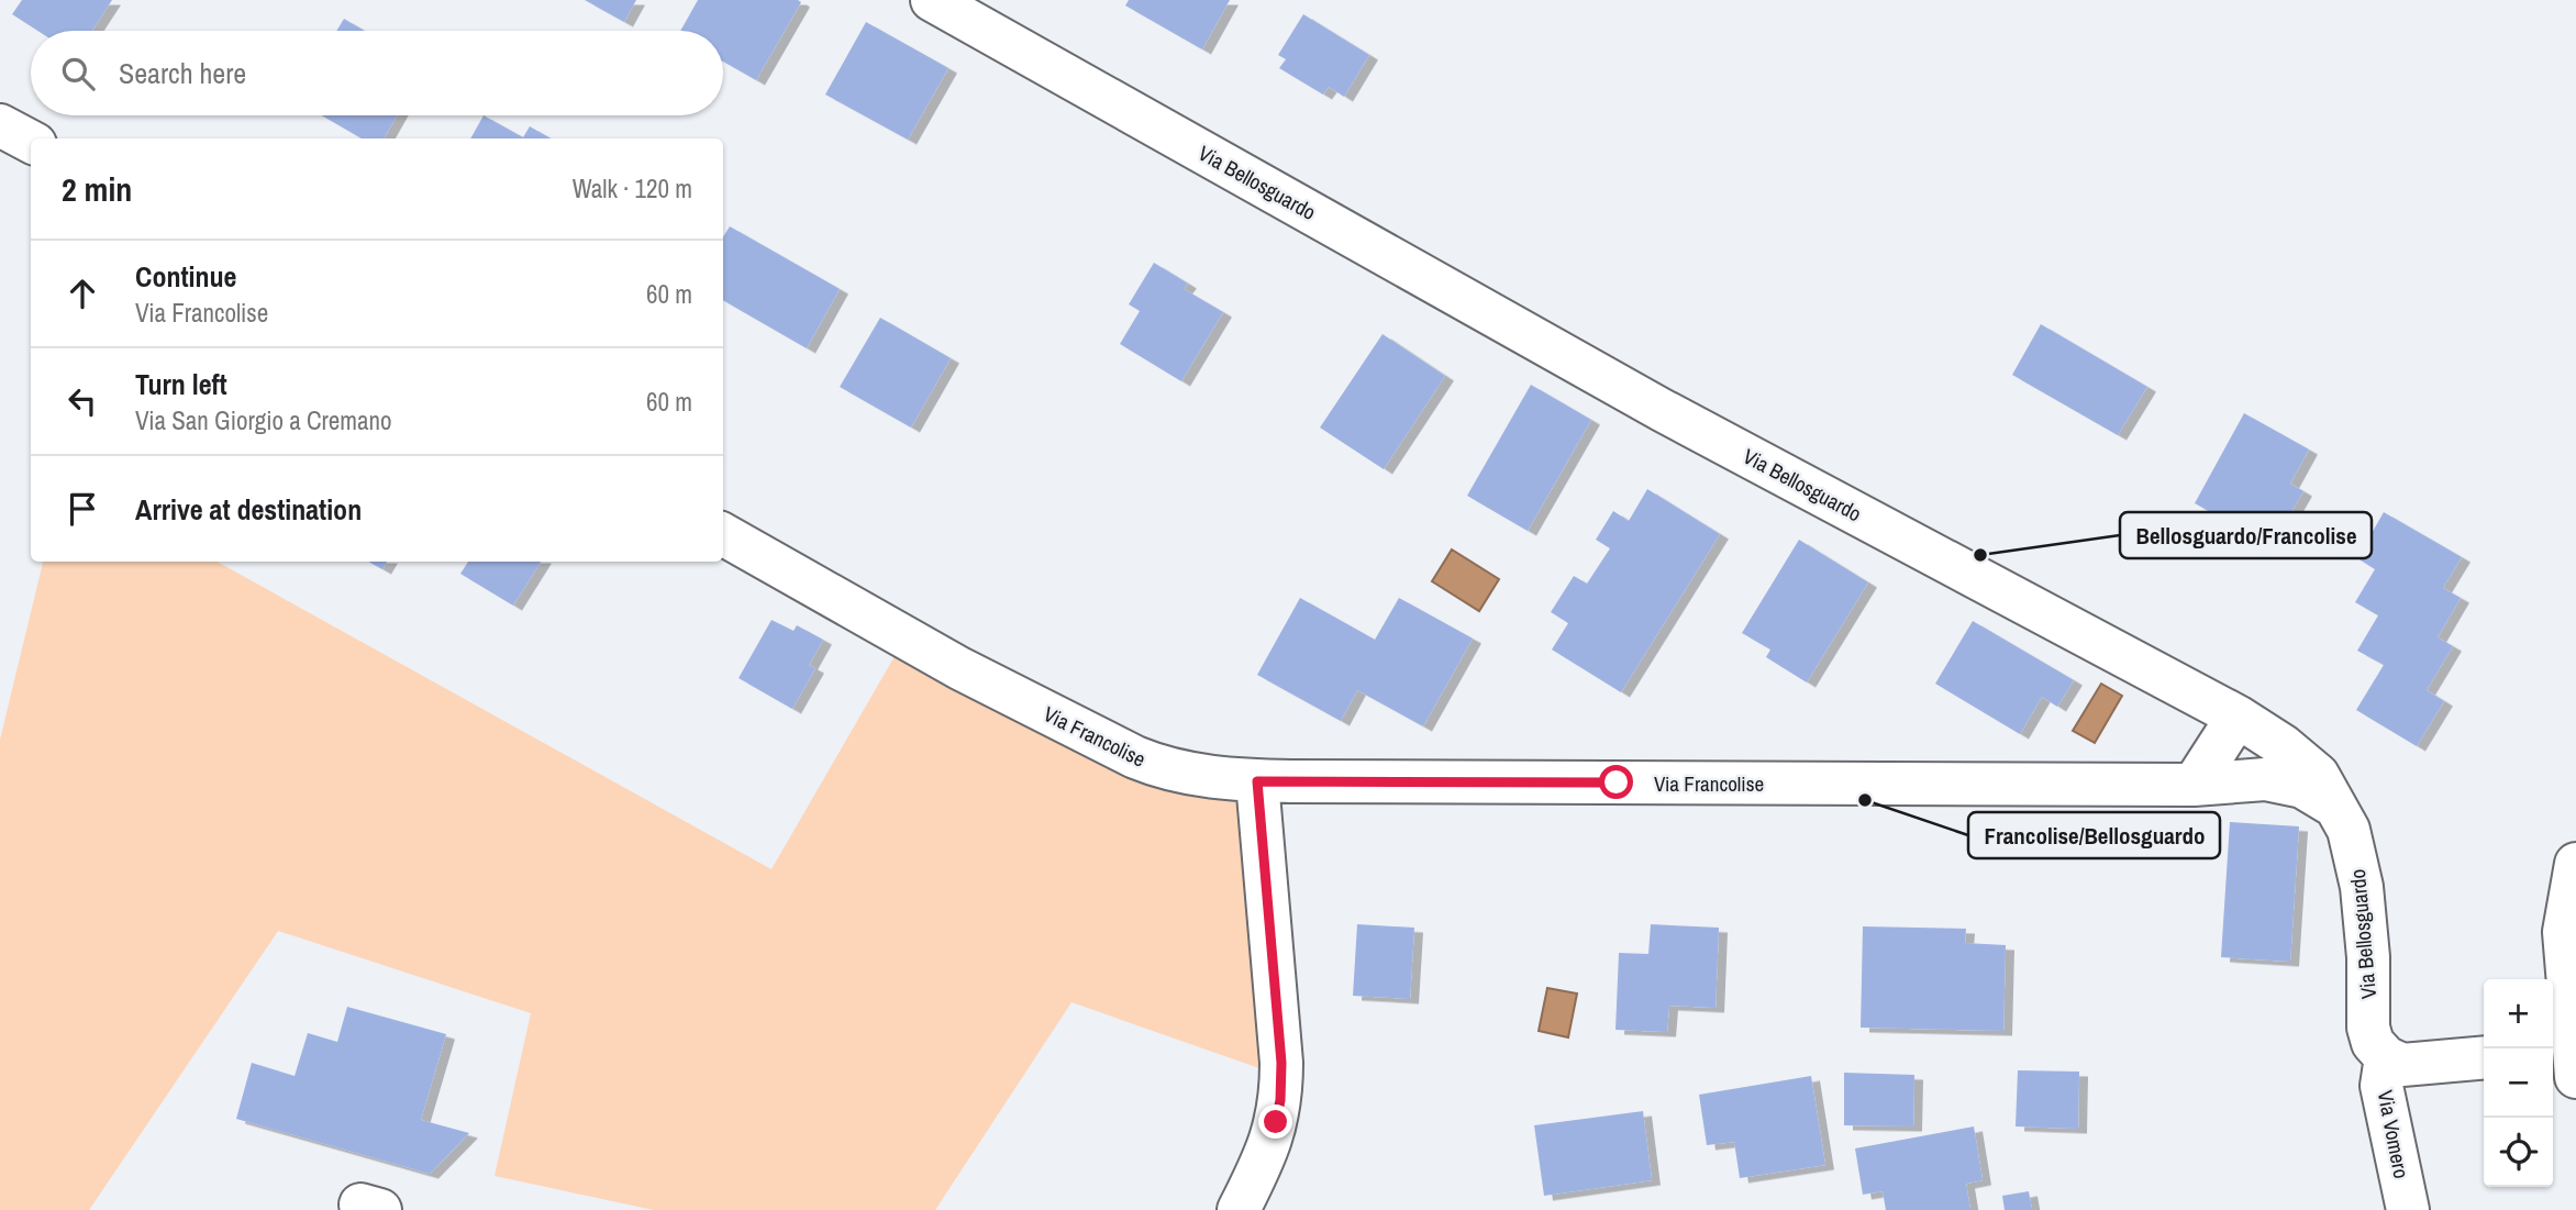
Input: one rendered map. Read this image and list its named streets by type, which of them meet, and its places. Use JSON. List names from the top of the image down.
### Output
{
  "streets": {
    "street": ["Via Bellosguardo", "Via Francolise", "Via Vomero"]
  },
  "crossings": [
    ["Via Bellosguardo", "Via Francolise"],
    ["Via Bellosguardo", "Via Vomero"]
  ],
  "places": ["Bellosguardo/Francolise", "Francolise/Bellosguardo"],
  "page": {
    "search": "Search here",
    "heading": ["2 min", "Walk · 120 m"],
    "list": [
      ["Continue", "Via Francolise", "60 m"],
      ["Turn left", "Via San Giorgio a Cremano", "60 m"],
      "Arrive at destination"
    ],
    "map_buttons": ["+", "−"]
  }
}
